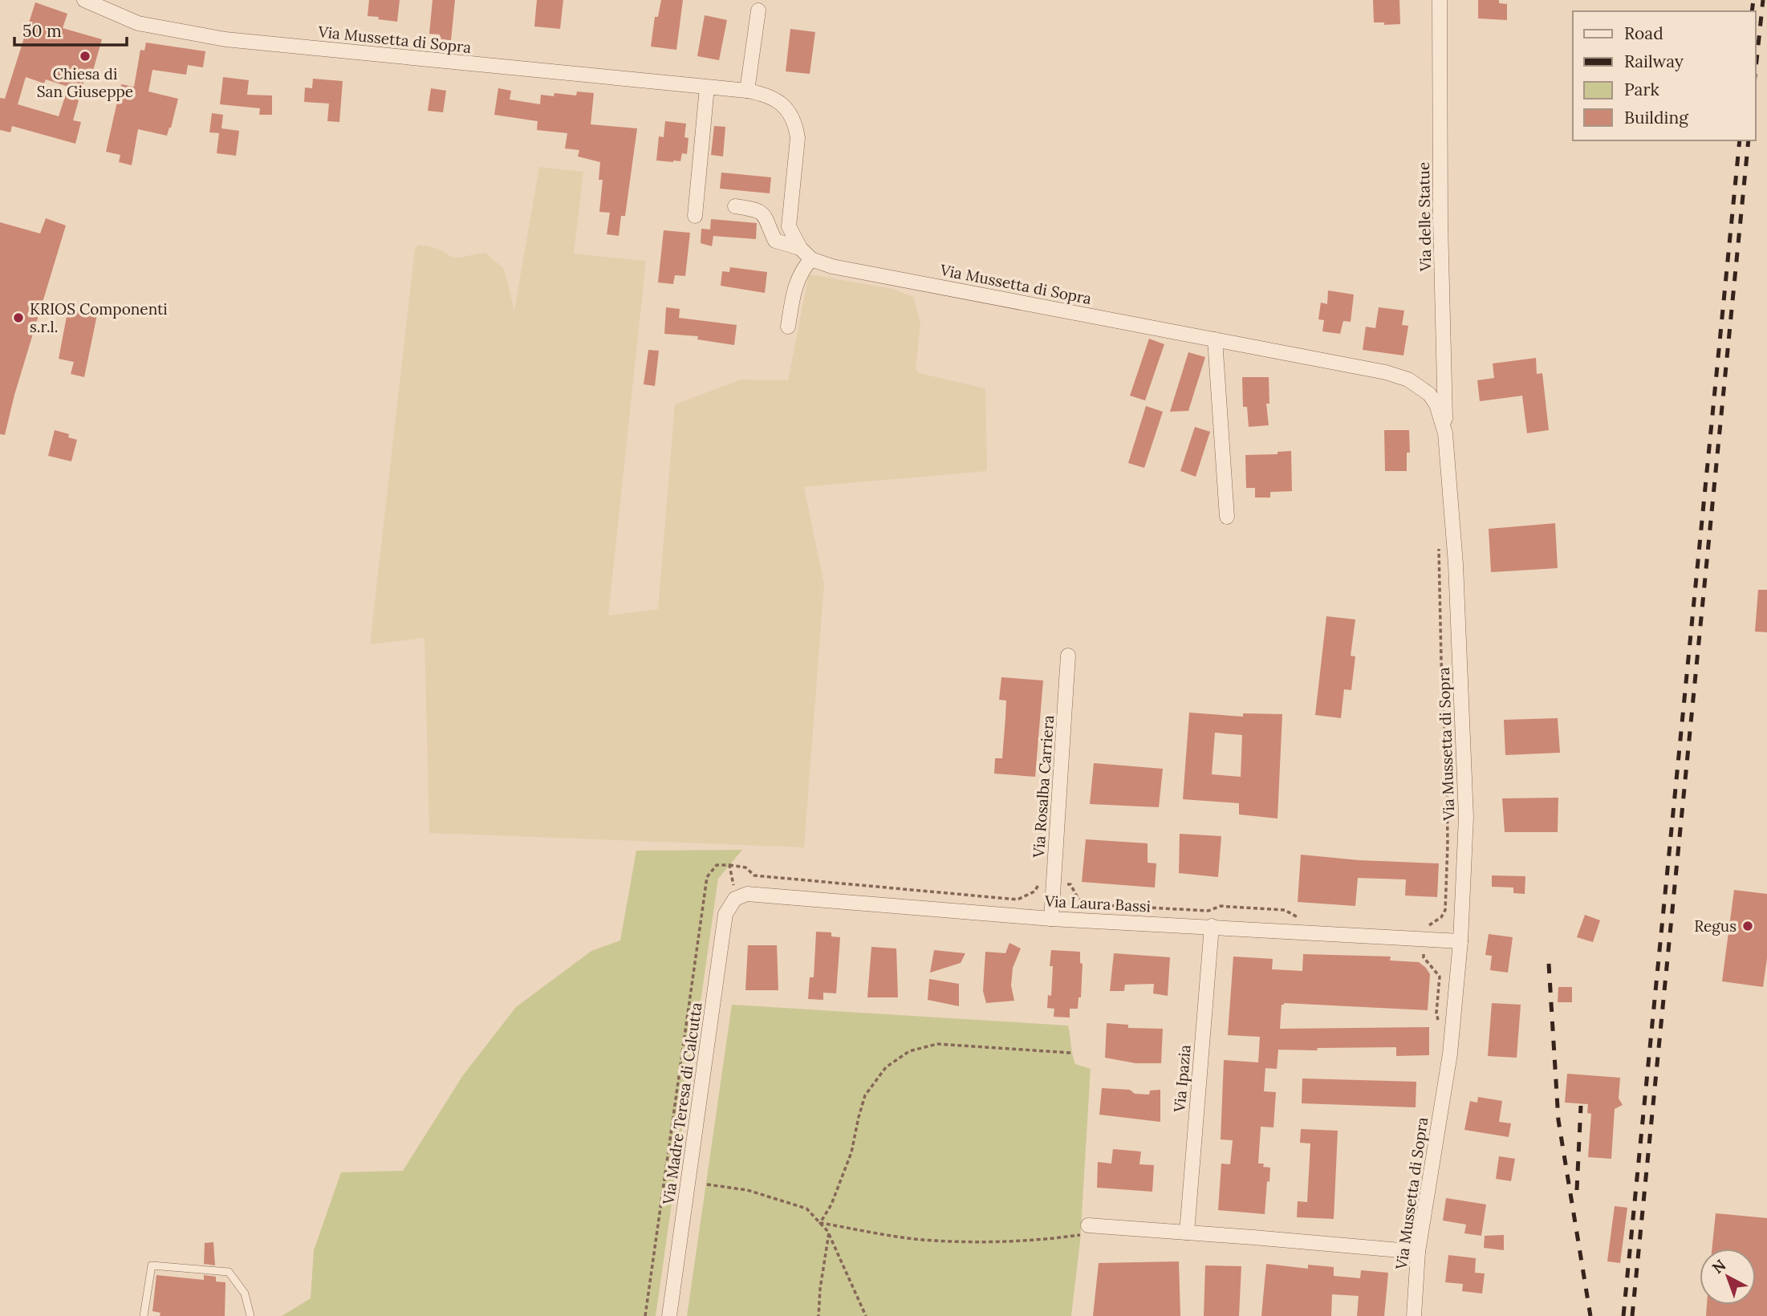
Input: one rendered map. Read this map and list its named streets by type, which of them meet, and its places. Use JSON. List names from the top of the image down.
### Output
{
  "streets": {
    "street": [
      "Via Mussetta di Sopra",
      "Via delle Statue",
      "Via Rosalba Carriera",
      "Via Laura Bassi",
      "Via Ipazia",
      "Via Madre Teresa di Calcutta"
    ]
  },
  "crossings": [
    ["Via Mussetta di Sopra", "Via delle Statue"],
    ["Via Mussetta di Sopra", "Via Laura Bassi"],
    ["Via Rosalba Carriera", "Via Laura Bassi"],
    ["Via Laura Bassi", "Via Ipazia"],
    ["Via Laura Bassi", "Via Madre Teresa di Calcutta"]
  ],
  "places": ["Chiesa di San Giuseppe", "KRIOS Componenti s.r.l.", "Regus"],
  "legend": [
    "Road",
    "Railway",
    "Park",
    "Building"
  ],
  "scale_bar": "50 m",
  "north": "top left"
}
